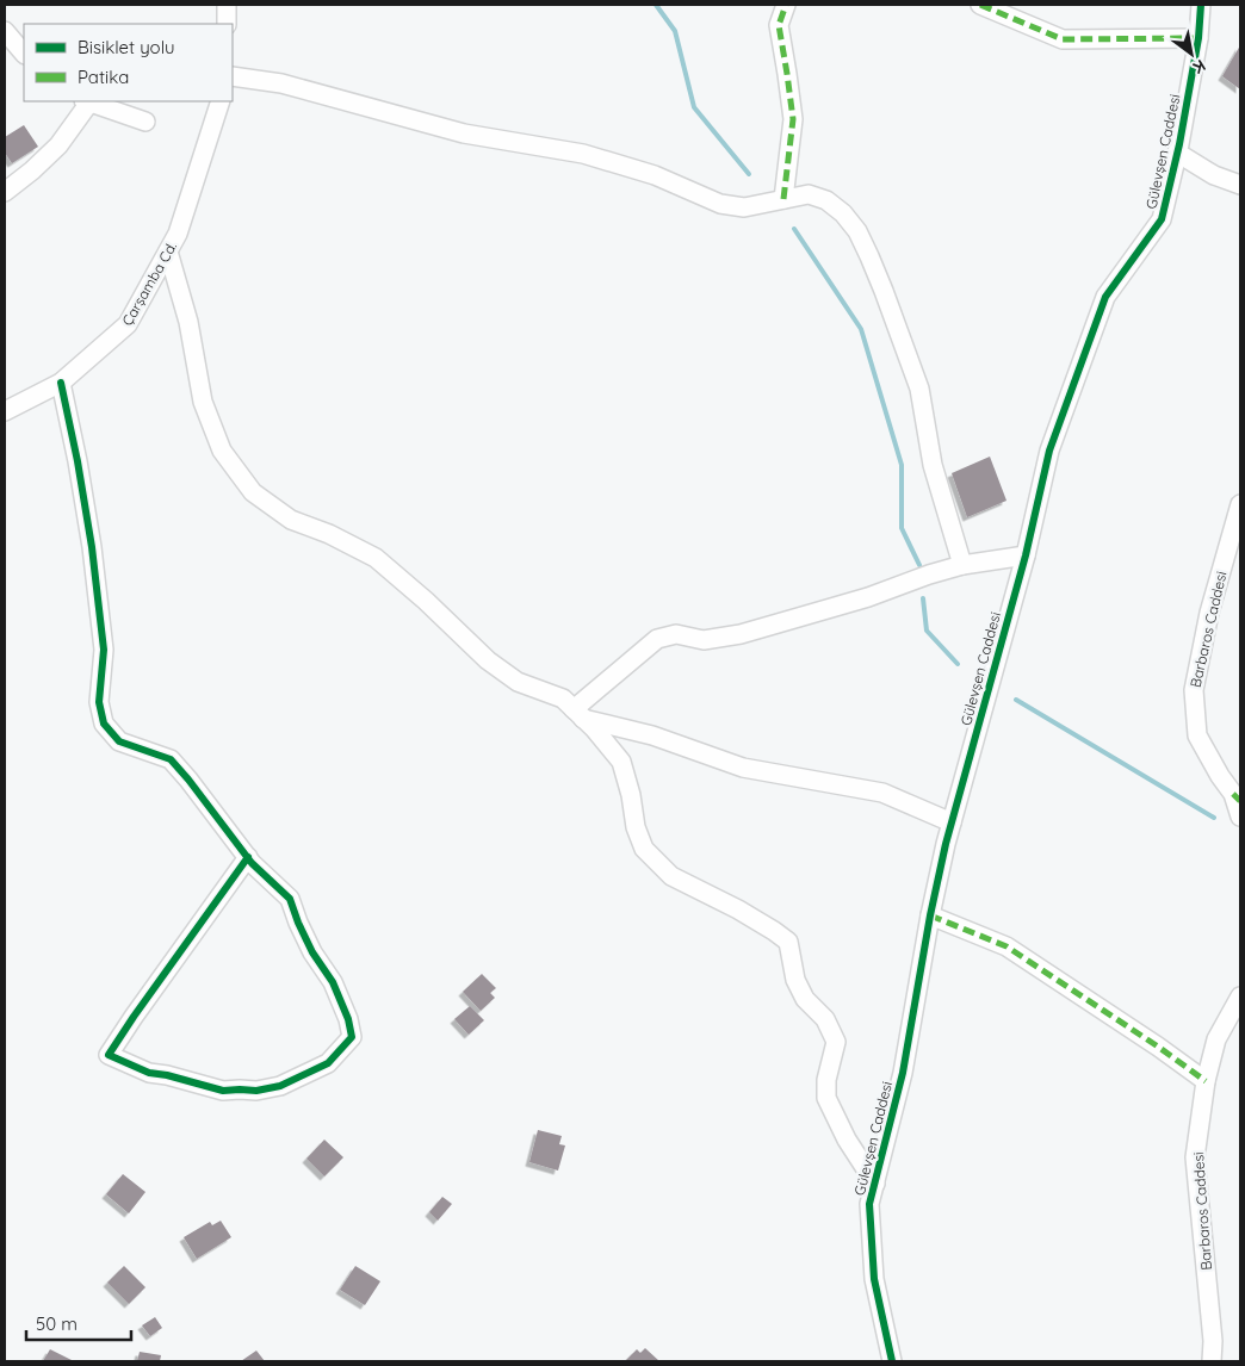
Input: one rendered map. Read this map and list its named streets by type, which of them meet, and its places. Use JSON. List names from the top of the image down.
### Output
{
  "streets": {
    "street": ["Gülevşen Caddesi", "Çarşamba Cd.", "Barbaros Caddesi"]
  },
  "legend": ["Bisiklet yolu", "Patika"],
  "scale_bar": "50 m",
  "north": "bottom right"
}
